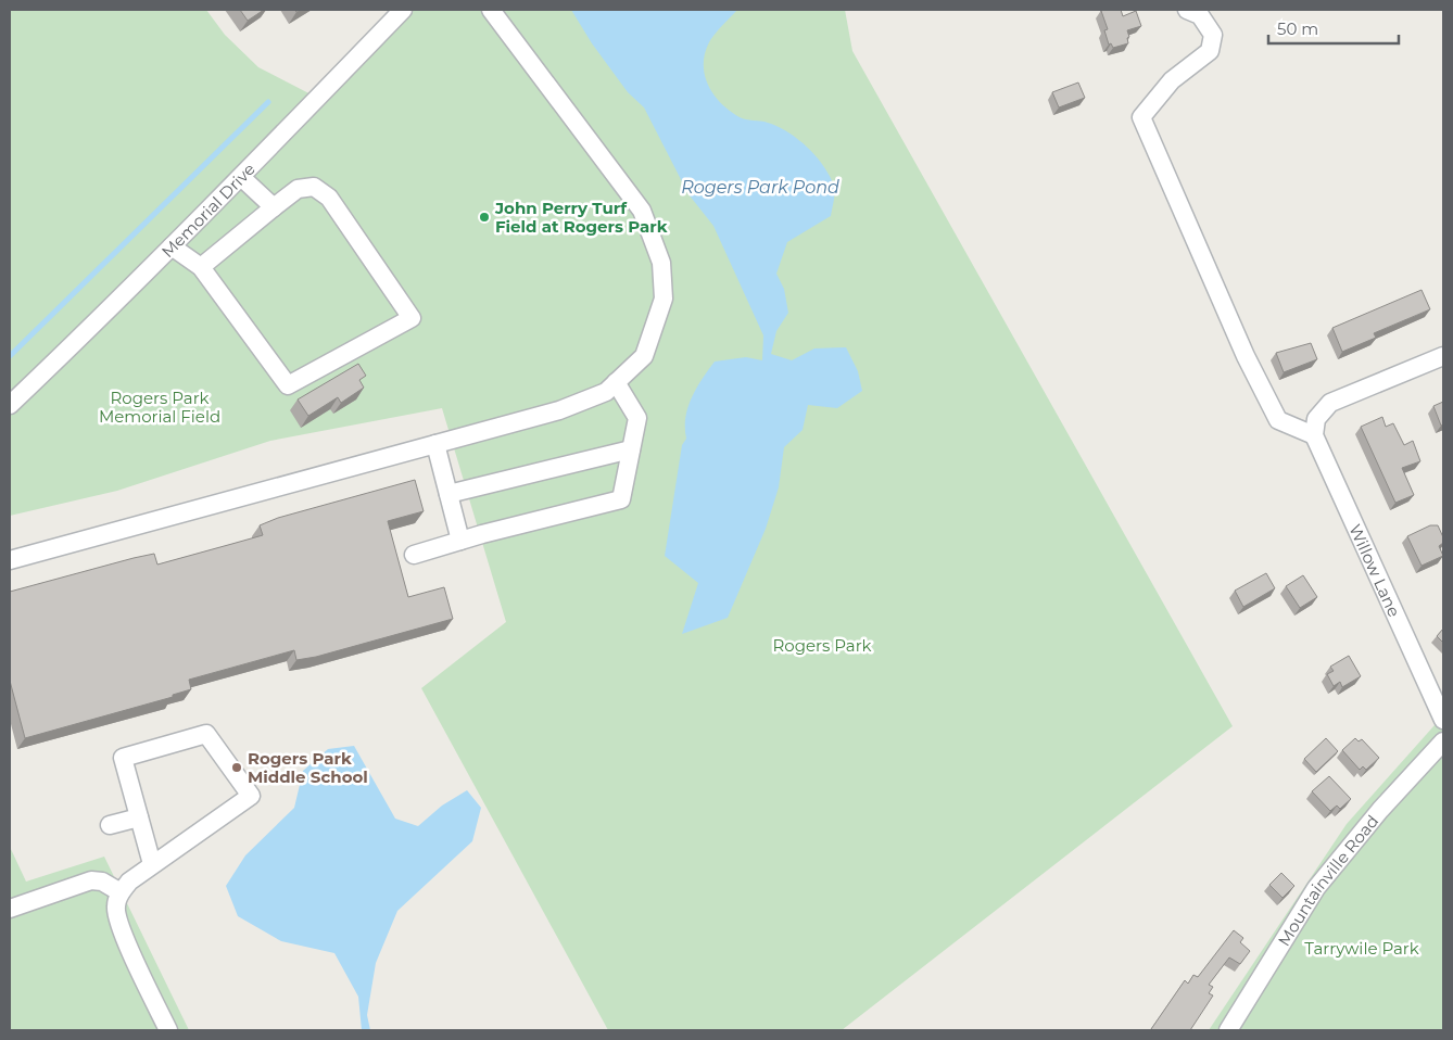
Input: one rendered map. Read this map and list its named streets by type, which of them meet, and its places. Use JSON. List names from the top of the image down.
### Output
{
  "streets": {
    "street": ["Memorial Drive", "Willow Lane", "Mountainville Road"]
  },
  "water": ["Rogers Park Pond"],
  "parks": ["Rogers Park Memorial Field", "Rogers Park", "Tarrywile Park"],
  "places": ["John Perry Turf Field at Rogers Park", "Rogers Park Middle School"],
  "scale_bar": "50 m"
}
